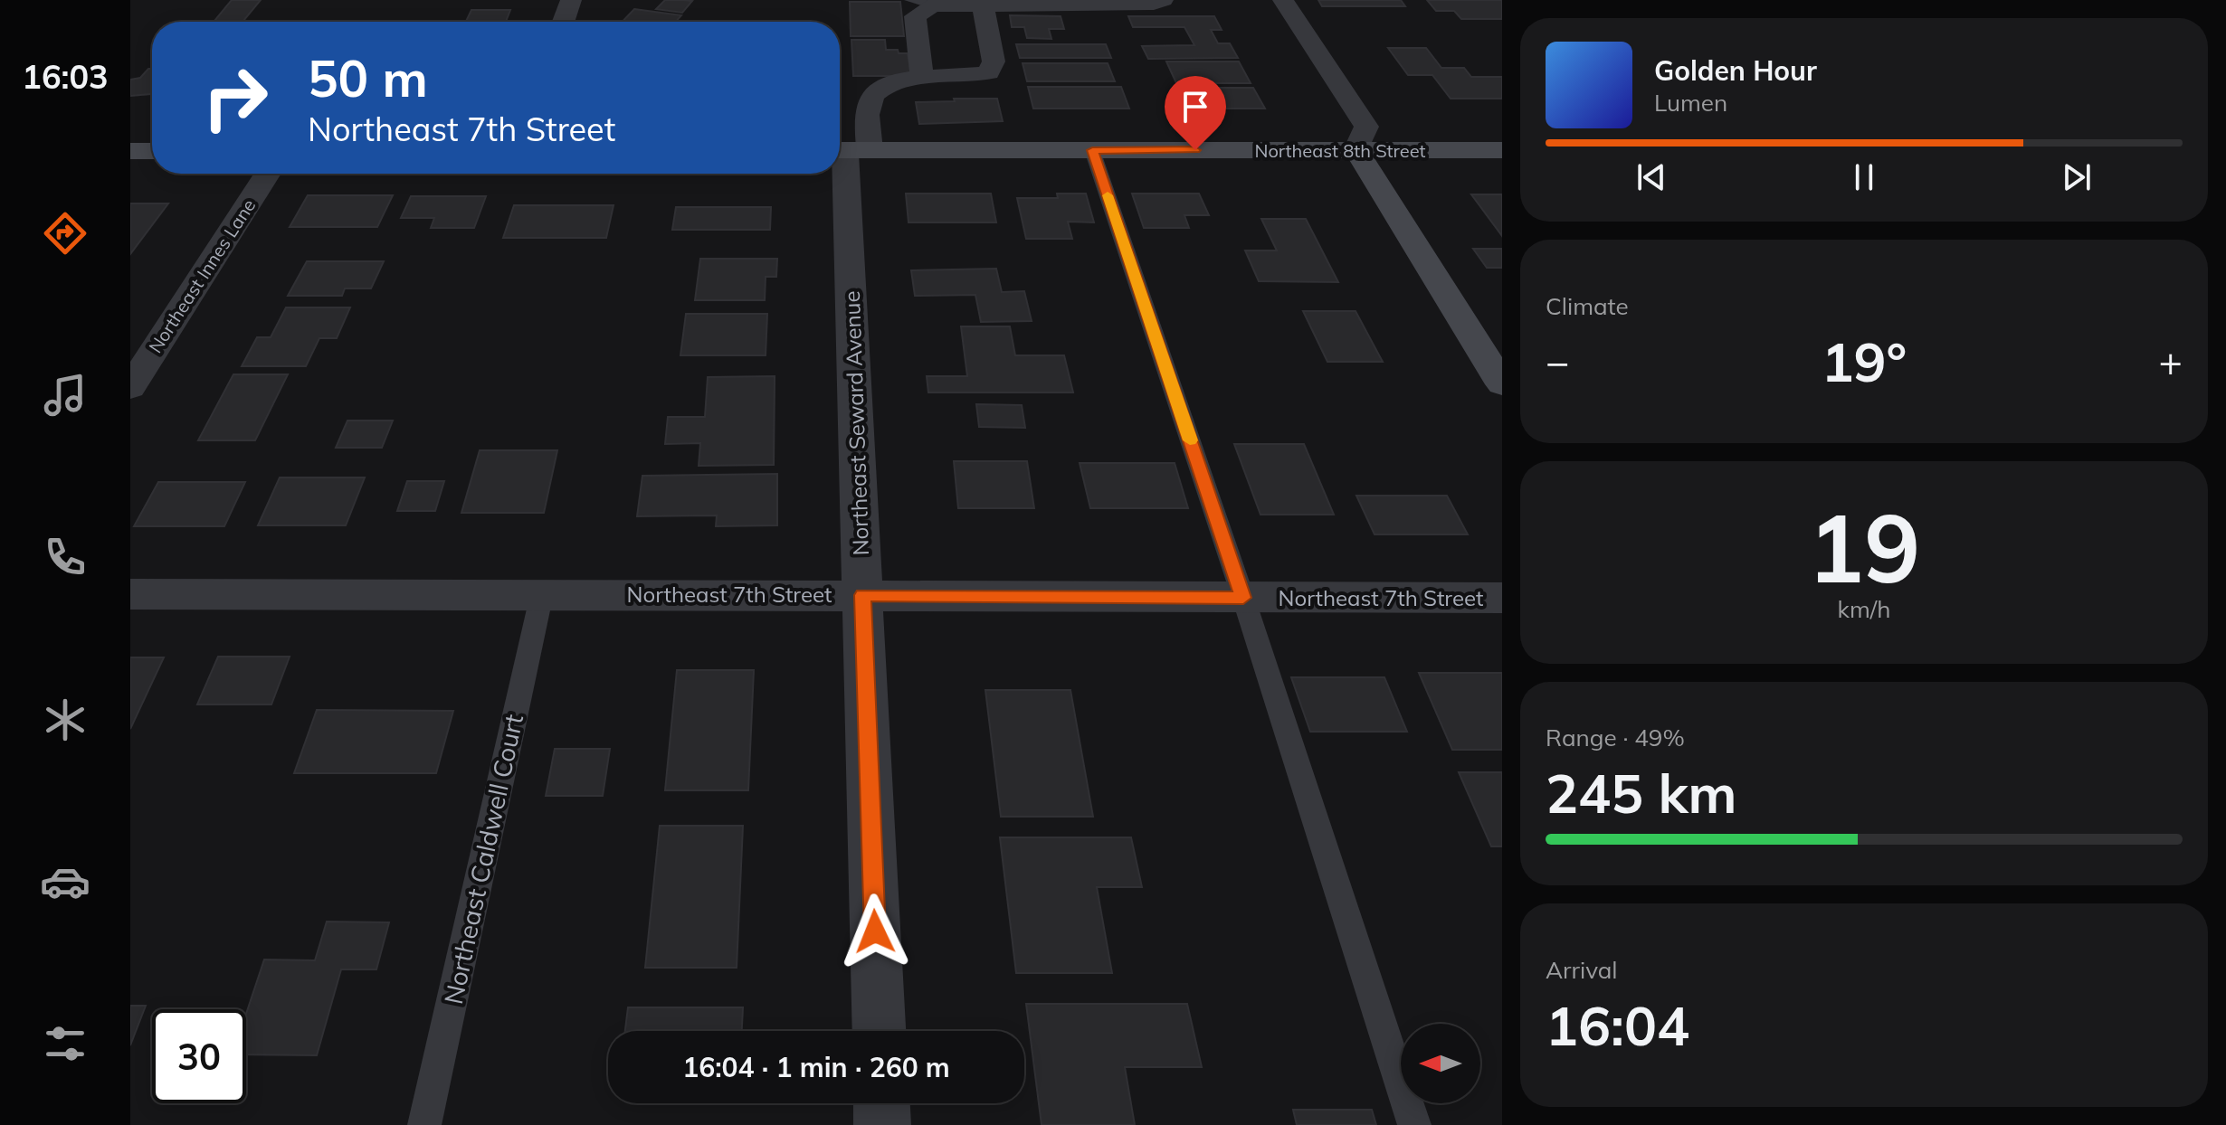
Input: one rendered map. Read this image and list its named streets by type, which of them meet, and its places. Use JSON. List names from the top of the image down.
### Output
{
  "streets": {
    "main road": ["Northeast 8th Street"],
    "street": ["Northeast Innes Lane", "Northeast Seward Avenue", "Northeast 7th Street"],
    "lane": ["Northeast Caldwell Court"]
  },
  "crossings": [
    ["Northeast 8th Street", "Northeast Seward Avenue"],
    ["Northeast Seward Avenue", "Northeast 7th Street"],
    ["Northeast 7th Street", "Northeast Caldwell Court"]
  ],
  "north": "left",
  "page": {
    "tabs": "16:03",
    "turn": ["50 m", "Northeast 7th Street"],
    "song": ["Golden Hour", "Lumen"],
    "tile": [
      "Climate",
      ["19", "km/h"],
      ["Range · 49%", "245 km"],
      ["Arrival", "16:04"]
    ],
    "heat": ["−", "19°", "+"],
    "limit": "30",
    "trip": "16:04 · 1 min · 260 m"
  }
}
